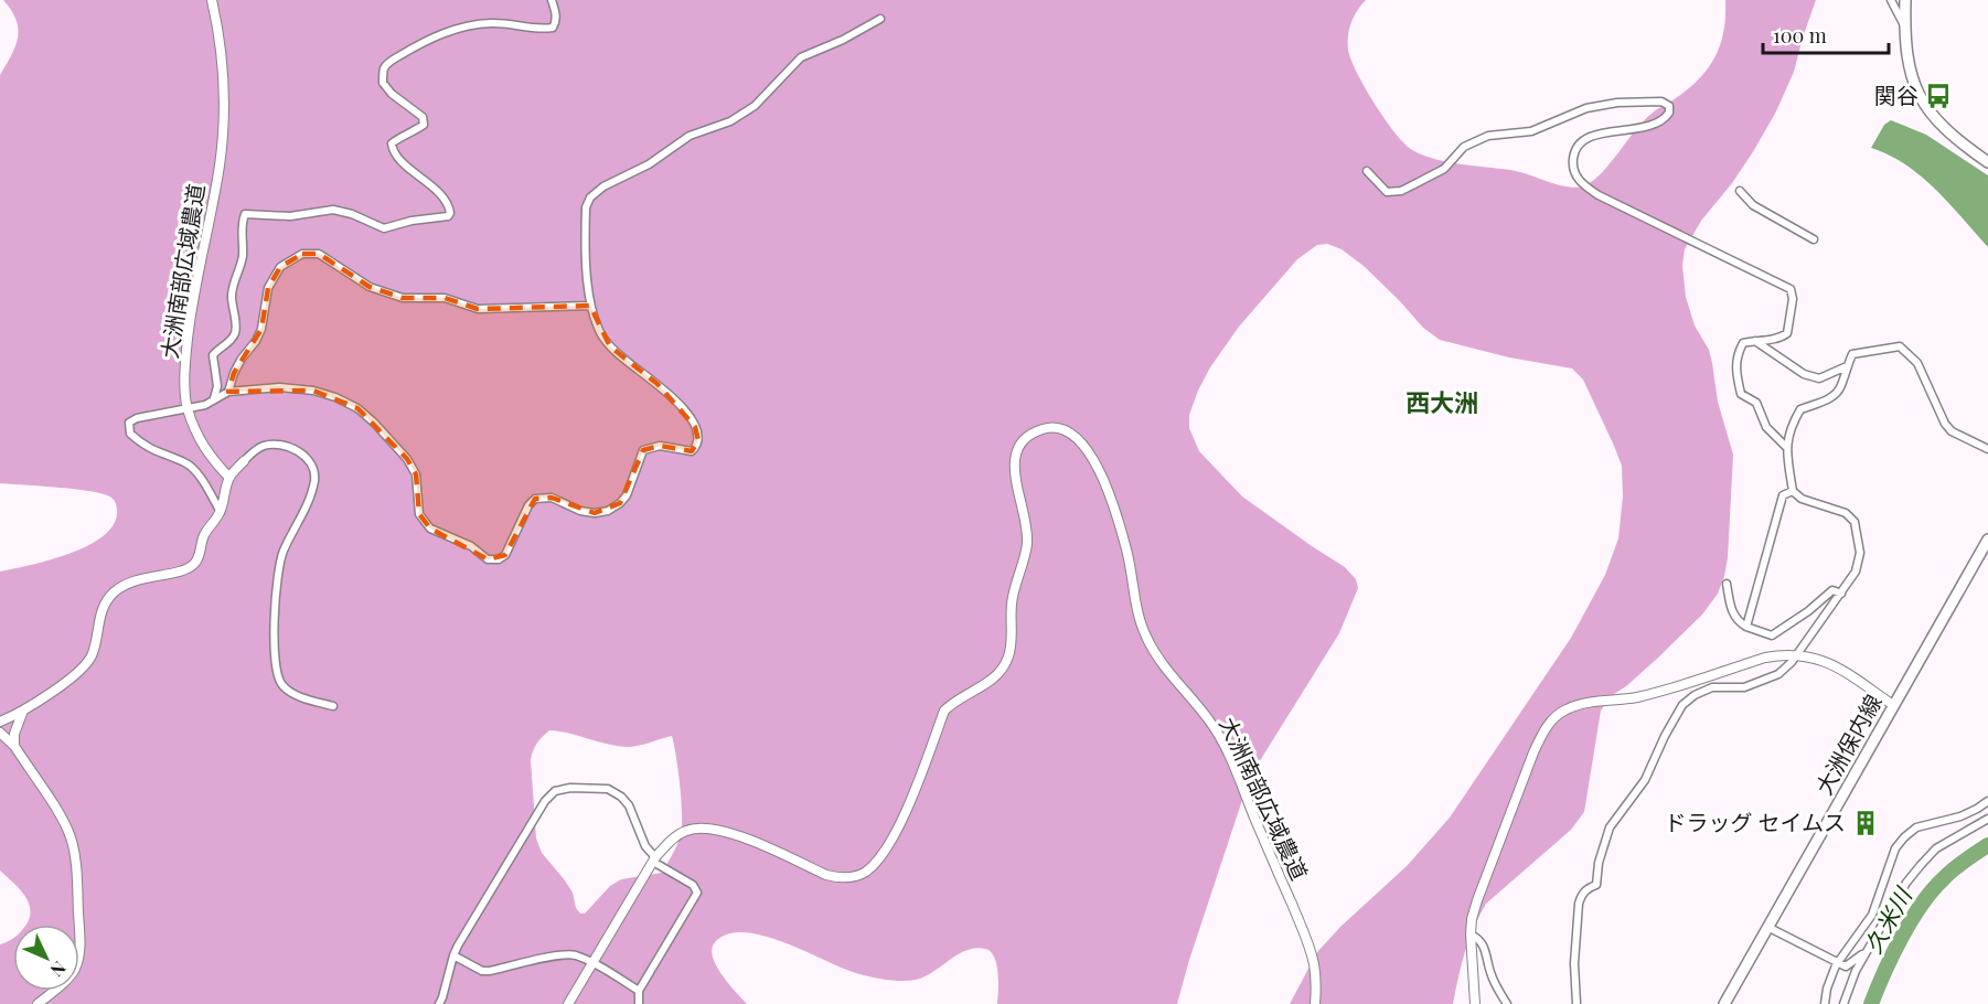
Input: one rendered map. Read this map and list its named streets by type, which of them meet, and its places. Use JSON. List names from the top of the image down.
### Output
{
  "streets": {
    "main road": ["大洲保内線"],
    "street": ["大洲南部広域農道"]
  },
  "districts": ["西大洲"],
  "water": ["久米川"],
  "places": {
    "bus stop": ["関谷"],
    "building": ["ドラッグ セイムス"]
  },
  "scale_bar": "100 m",
  "north": "bottom right"
}
